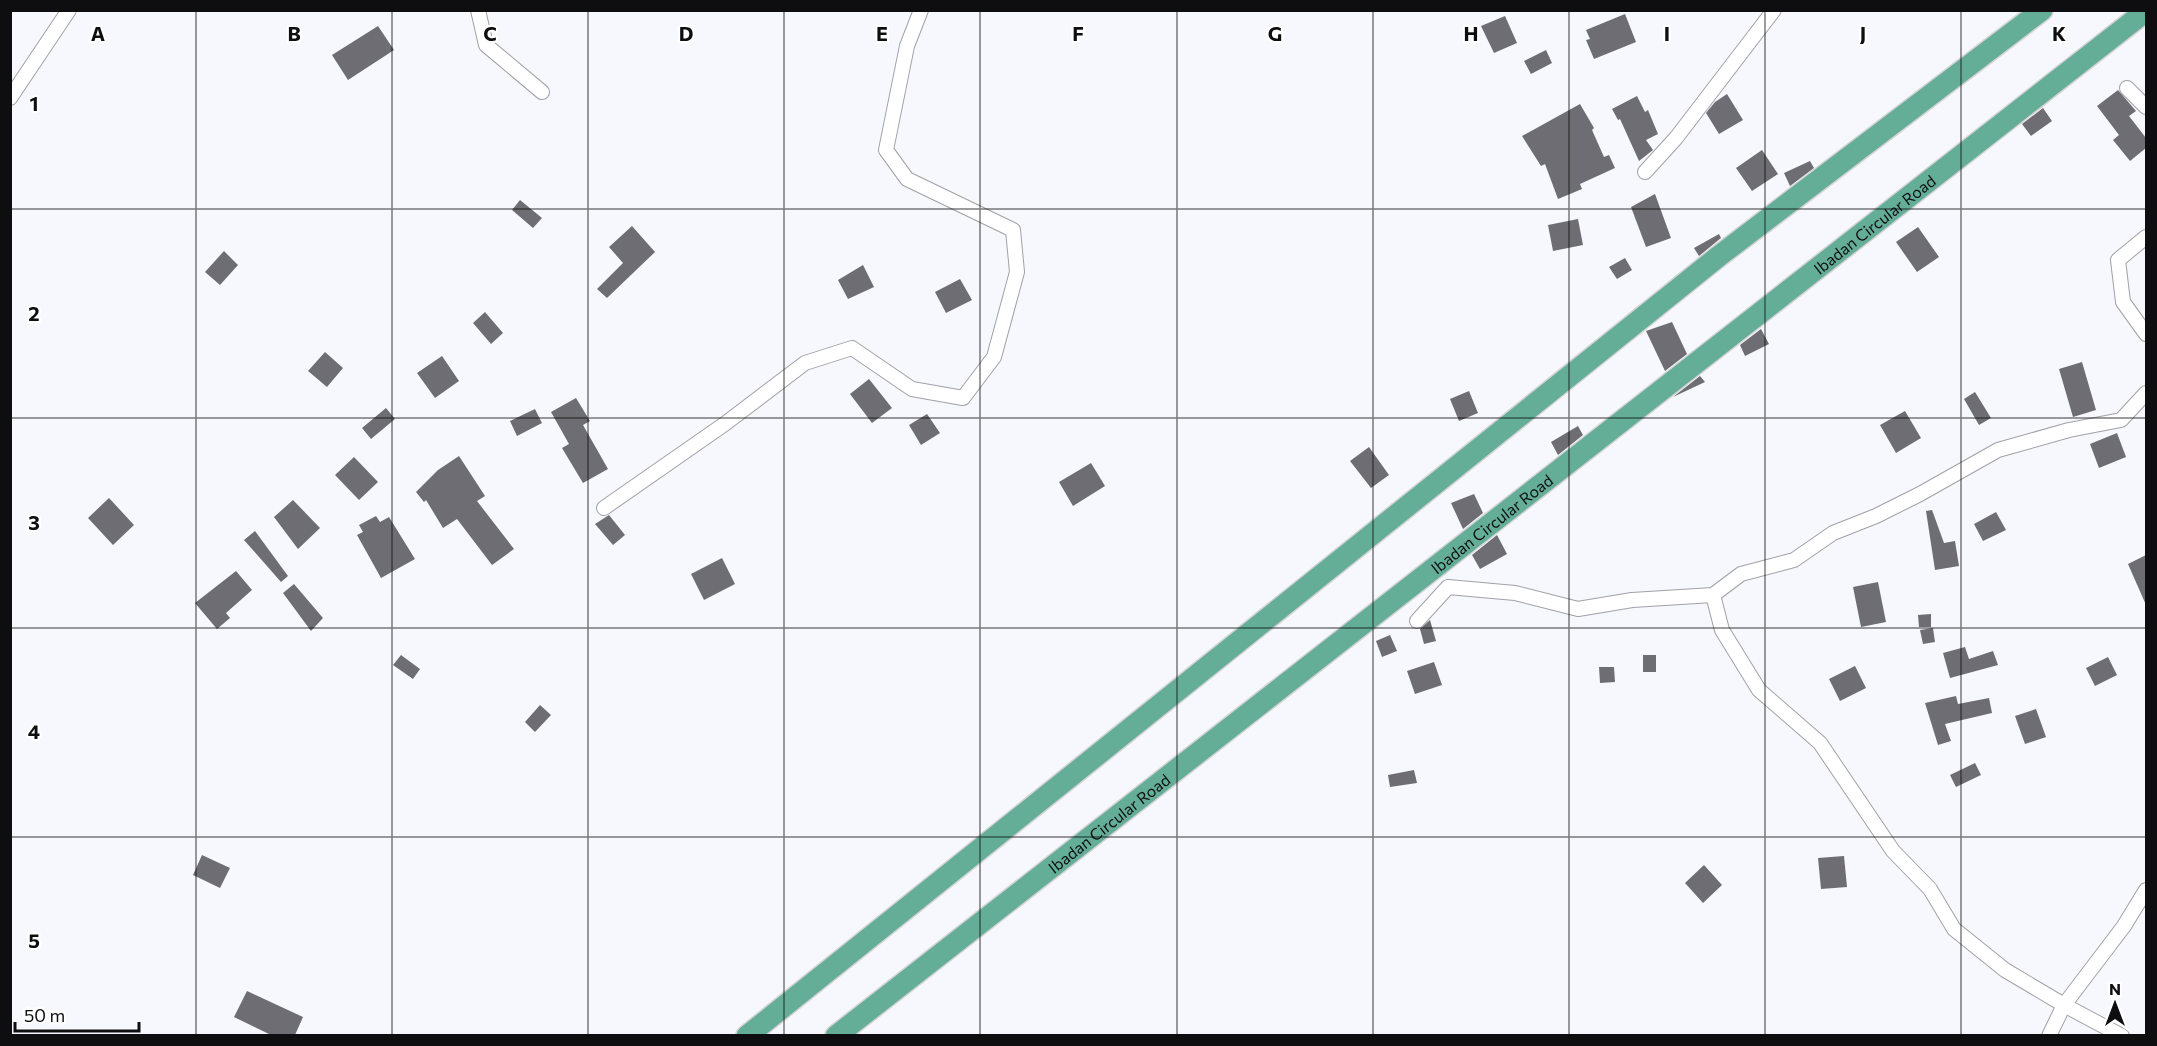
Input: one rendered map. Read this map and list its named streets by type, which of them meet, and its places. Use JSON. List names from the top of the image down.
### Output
{
  "streets": {
    "highway": ["Ibadan Circular Road"]
  },
  "scale_bar": "50 m",
  "north": "top",
  "grid": {
    "columns": [
      "A",
      "B",
      "C",
      "D",
      "E",
      "F",
      "G",
      "H",
      "I",
      "J",
      "K"
    ],
    "rows": [
      "1",
      "2",
      "3",
      "4",
      "5"
    ]
  }
}
